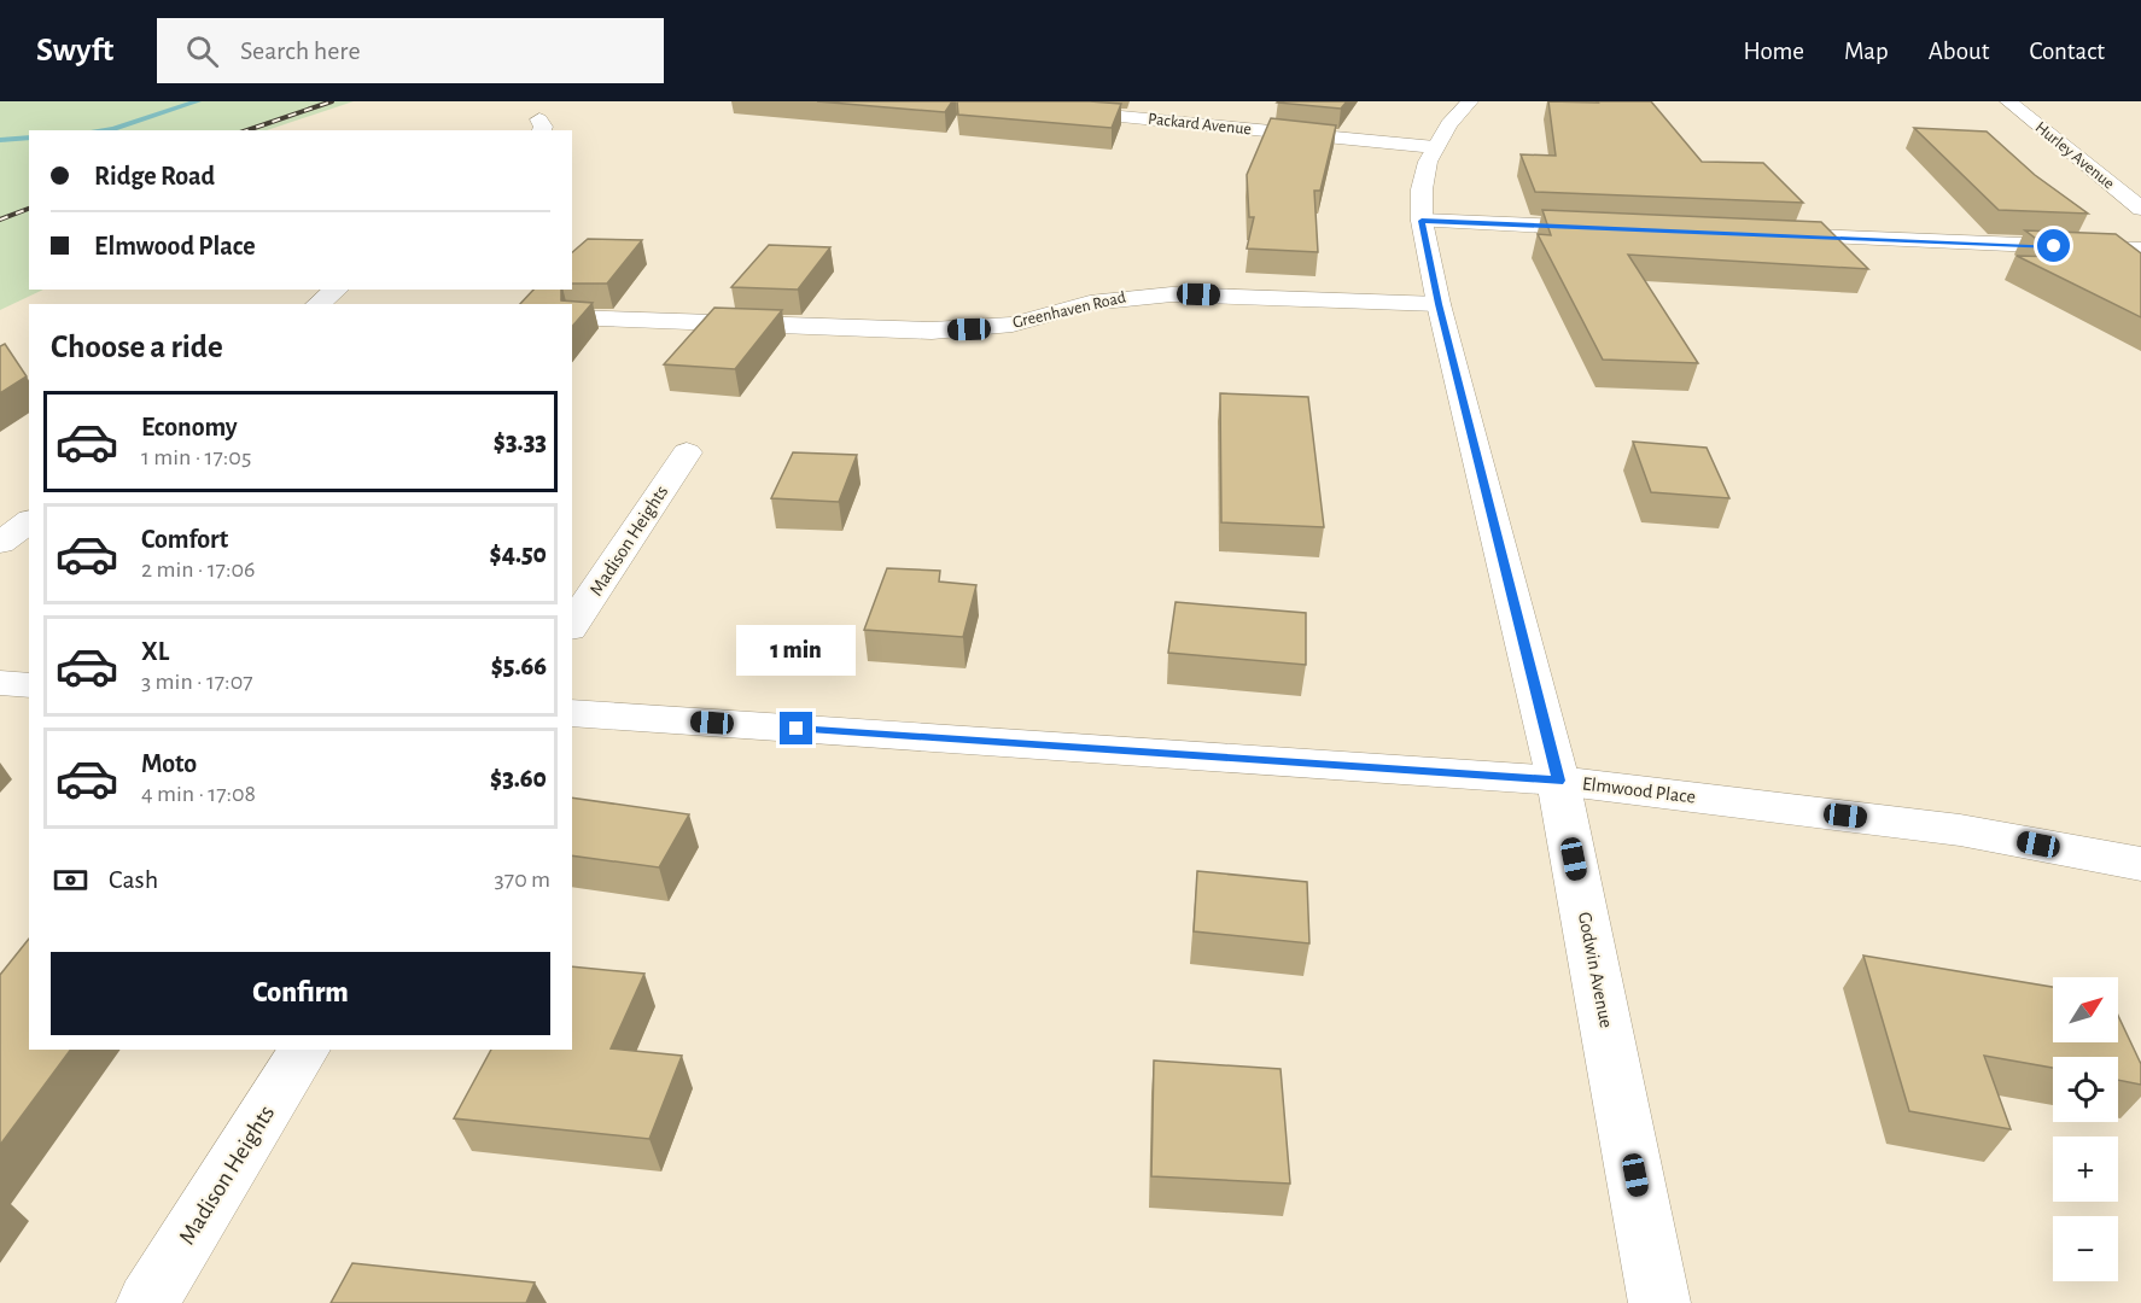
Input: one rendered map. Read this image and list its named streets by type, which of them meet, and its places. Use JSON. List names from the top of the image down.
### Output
{
  "streets": {
    "street": [
      "Packard Avenue",
      "Hurley Avenue",
      "Greenhaven Road",
      "Madison Heights",
      "Elmwood Place",
      "Godwin Avenue"
    ]
  },
  "crossings": [
    ["Packard Avenue", "Godwin Avenue"],
    ["Greenhaven Road", "Godwin Avenue"],
    ["Elmwood Place", "Godwin Avenue"]
  ],
  "north": "top right",
  "page": {
    "header": "Swyft",
    "search": "Search here",
    "nav": [
      "Home",
      "Map",
      "About",
      "Contact"
    ],
    "banner": ["Ridge Road", "Elmwood Place"],
    "heading": "Choose a ride",
    "list": [
      {
        "name": "Economy",
        "note": "1 min · 17:05",
        "value": "$3.33"
      },
      {
        "name": "Comfort",
        "note": "2 min · 17:06",
        "value": "$4.50"
      },
      {
        "name": "XL",
        "note": "3 min · 17:07",
        "value": "$5.66"
      },
      {
        "name": "Moto",
        "note": "4 min · 17:08",
        "value": "$3.60"
      }
    ],
    "bubble": "1 min",
    "pay": ["Cash", "370 m"],
    "buttons": "Confirm",
    "map_buttons": ["+", "−"]
  }
}
